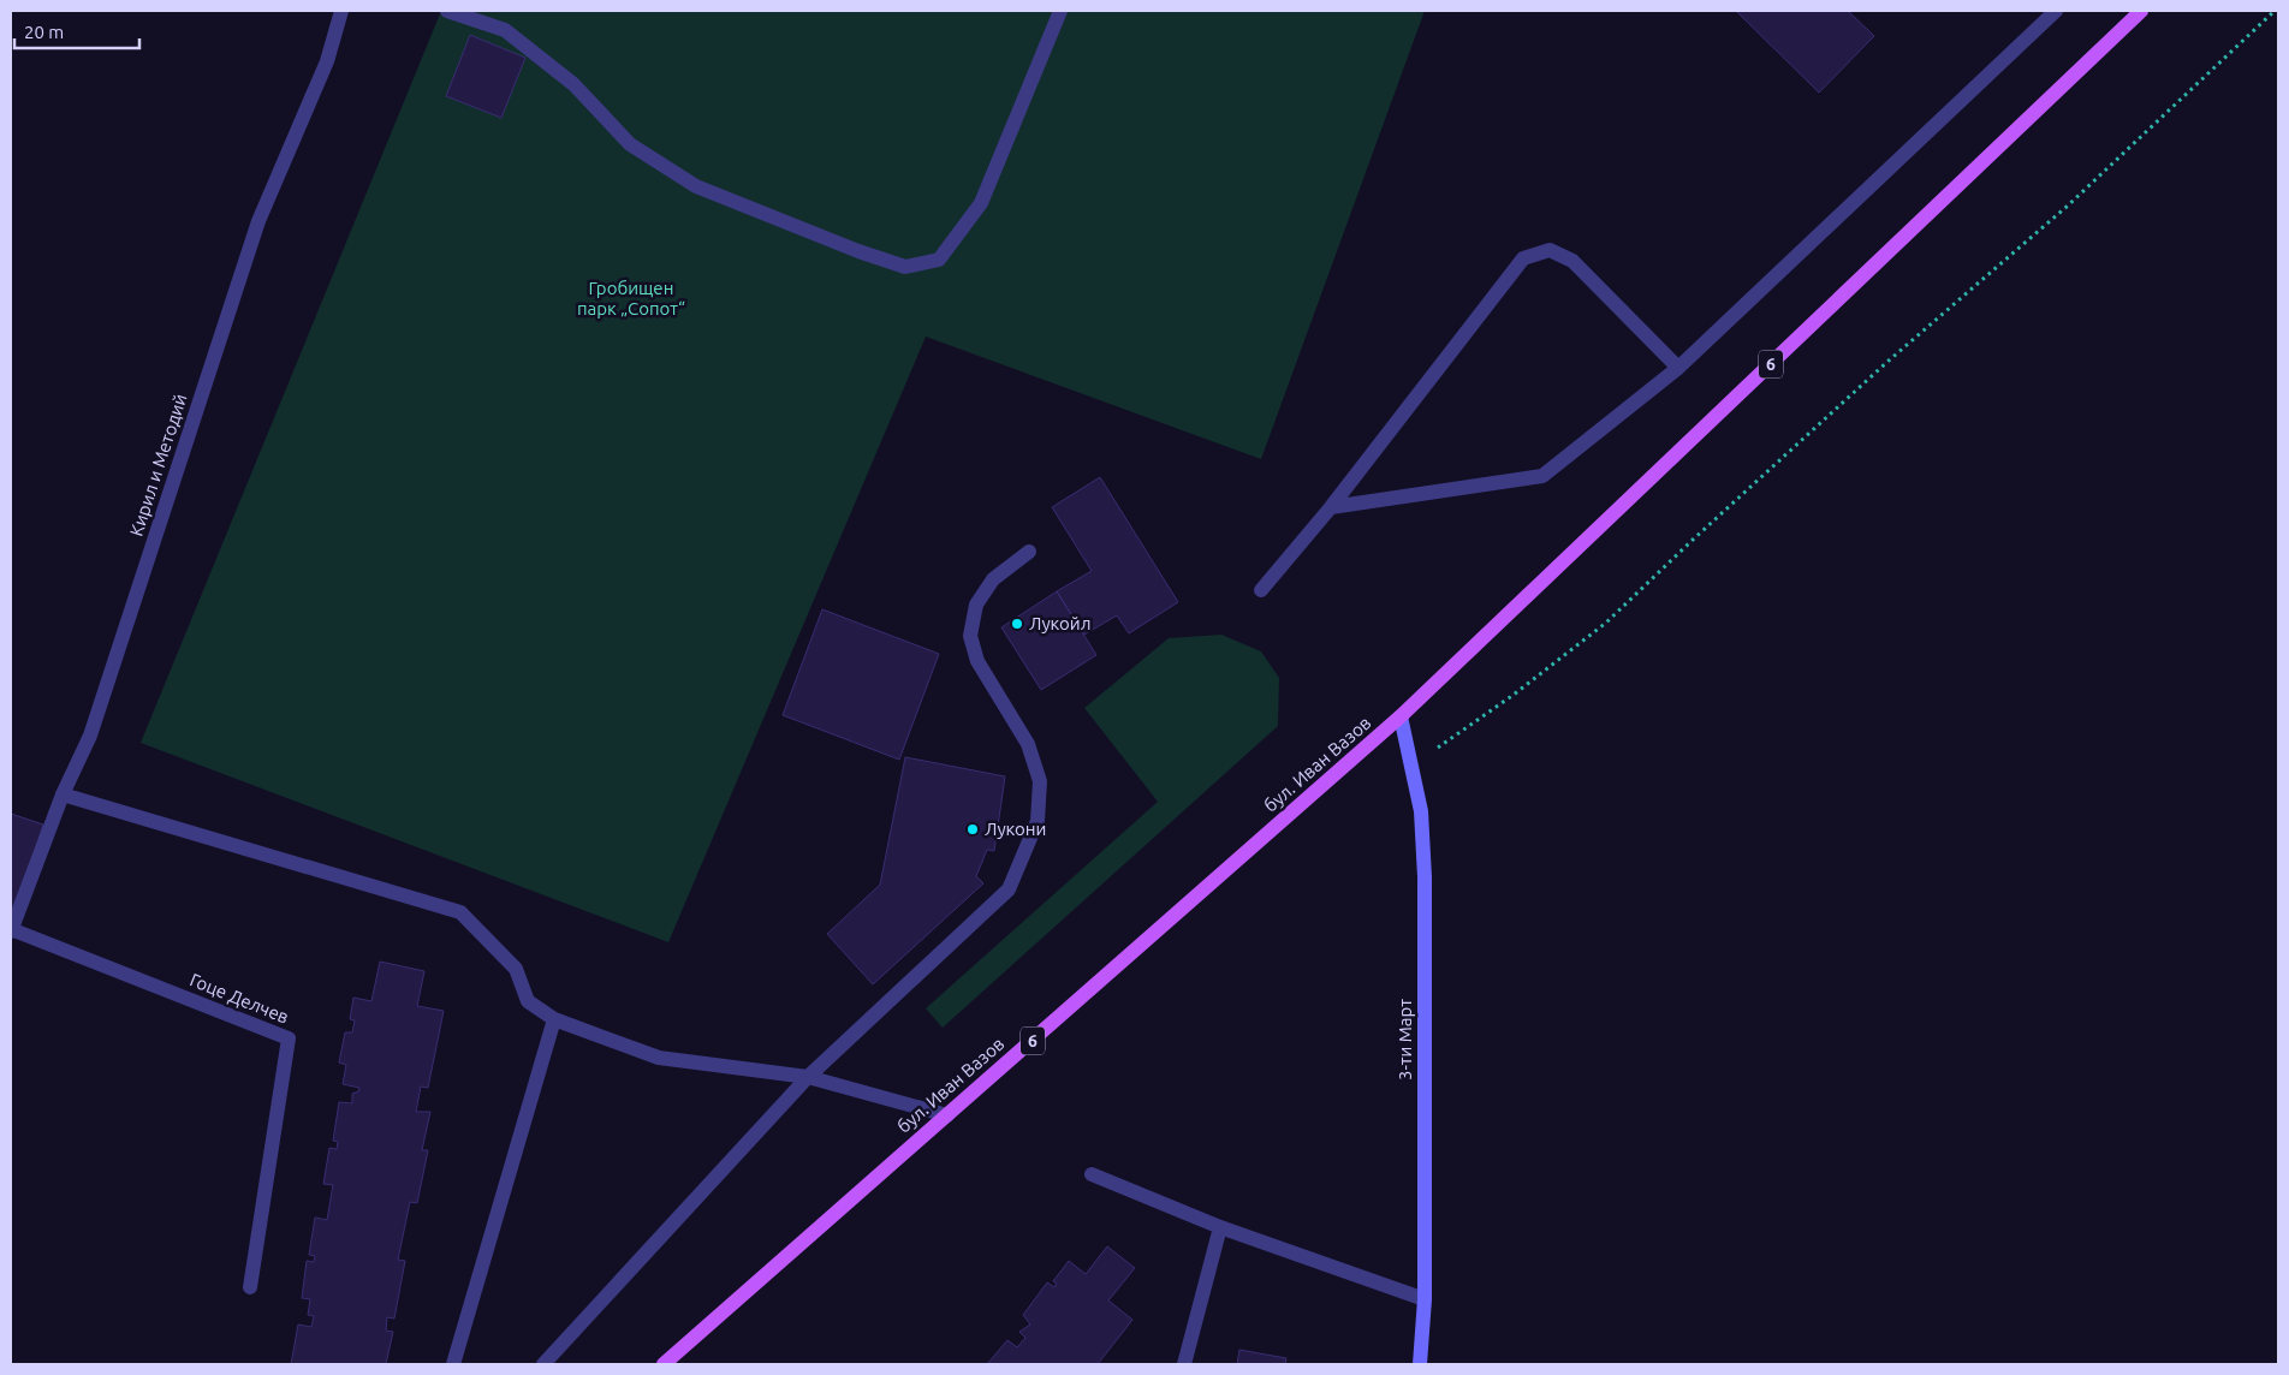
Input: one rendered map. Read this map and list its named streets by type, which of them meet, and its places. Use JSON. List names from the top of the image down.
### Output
{
  "streets": {
    "main road": ["6", "бул. Иван Вазов"],
    "street": ["Кирил и Методий", "Гоце Делчев", "3-ти Март"]
  },
  "crossings": [
    ["6", "бул. Иван Вазов"],
    ["6", "3-ти Март"],
    ["Кирил и Методий", "Гоце Делчев"],
    ["бул. Иван Вазов", "3-ти Март"]
  ],
  "parks": ["Гробищен парк „Сопот“"],
  "places": ["Лукойл", "Лукони"],
  "scale_bar": "20 m"
}
